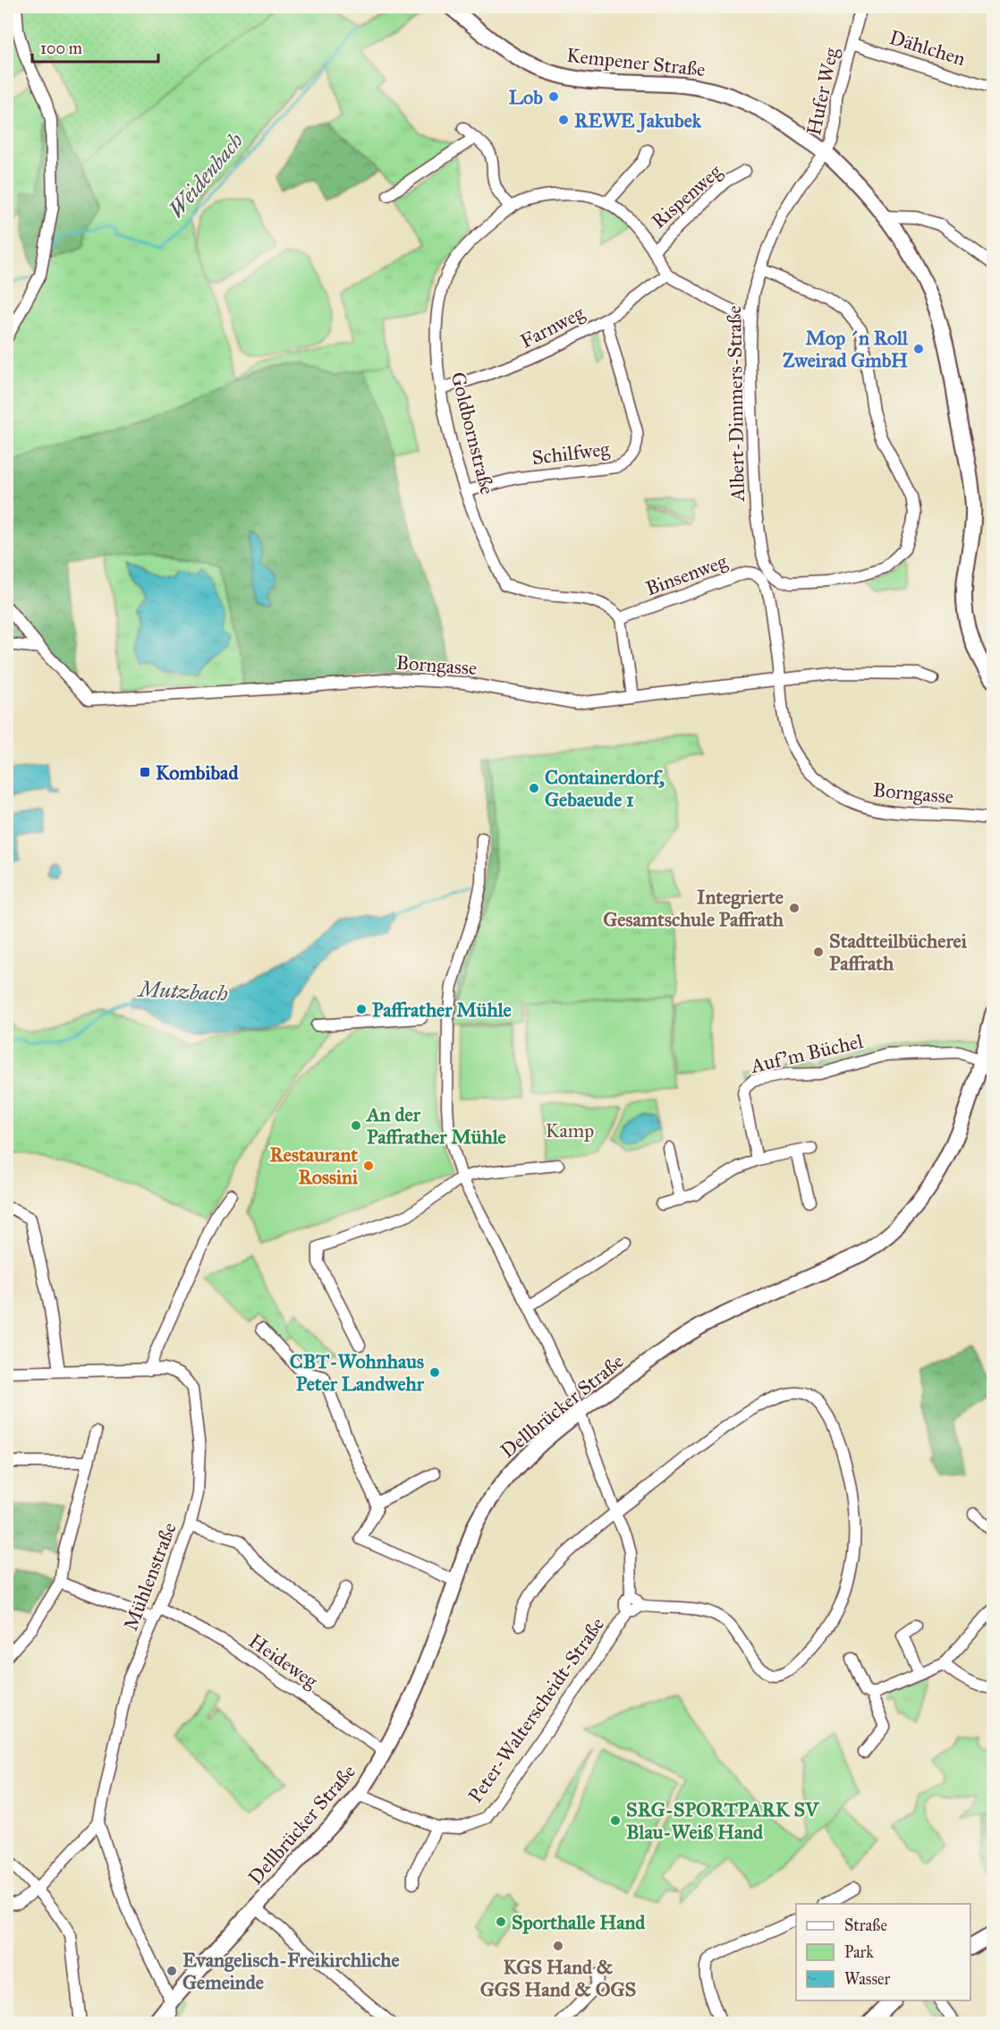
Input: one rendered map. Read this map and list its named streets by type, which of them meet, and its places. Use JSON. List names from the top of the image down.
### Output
{
  "streets": {
    "main road": ["Kempener Straße", "Dellbrücker Straße"],
    "street": [
      "Dählchen",
      "Hufer Weg",
      "Rispenweg",
      "Farnweg",
      "Albert-Dimmers-Straße",
      "Goldbornstraße",
      "Schilfweg",
      "Binsenweg",
      "Borngasse",
      "Auf'm Büchel",
      "Mühlenstraße",
      "Heideweg",
      "Peter-Walterscheidt-Straße"
    ]
  },
  "crossings": [
    ["Dählchen", "Hufer Weg"],
    ["Kempener Straße", "Hufer Weg"],
    ["Kempener Straße", "Albert-Dimmers-Straße"],
    ["Hufer Weg", "Albert-Dimmers-Straße"],
    ["Rispenweg", "Goldbornstraße"],
    ["Farnweg", "Goldbornstraße"],
    ["Farnweg", "Schilfweg"],
    ["Albert-Dimmers-Straße", "Goldbornstraße"],
    ["Albert-Dimmers-Straße", "Binsenweg"],
    ["Albert-Dimmers-Straße", "Borngasse"],
    ["Goldbornstraße", "Schilfweg"],
    ["Goldbornstraße", "Binsenweg"],
    ["Auf'm Büchel", "Dellbrücker Straße"],
    ["Dellbrücker Straße", "Mühlenstraße"],
    ["Dellbrücker Straße", "Heideweg"],
    ["Dellbrücker Straße", "Peter-Walterscheidt-Straße"],
    ["Mühlenstraße", "Heideweg"]
  ],
  "water": ["Weidenbach", "Mutzbach"],
  "parks": ["Kamp"],
  "places": {
    "other": [
      "Lob",
      "REWE Jakubek",
      "Mop ´n Roll Zweirad GmbH",
      "Containerdorf, Gebaeude 1",
      "Integrierte Gesamtschule Paffrath",
      "Stadtteilbücherei Paffrath",
      "Paffrather Mühle",
      "An der Paffrather Mühle",
      "Restaurant Rossini",
      "CBT-Wohnhaus Peter Landwehr",
      "SRG-SPORTPARK SV Blau-Weiß Hand",
      "Sporthalle Hand",
      "KGS Hand & GGS Hand & OGS",
      "Evangelisch-Freikirchliche Gemeinde"
    ],
    "transit": ["Kombibad"]
  },
  "legend": ["Straße", "Park", "Wasser"],
  "scale_bar": "100 m"
}
